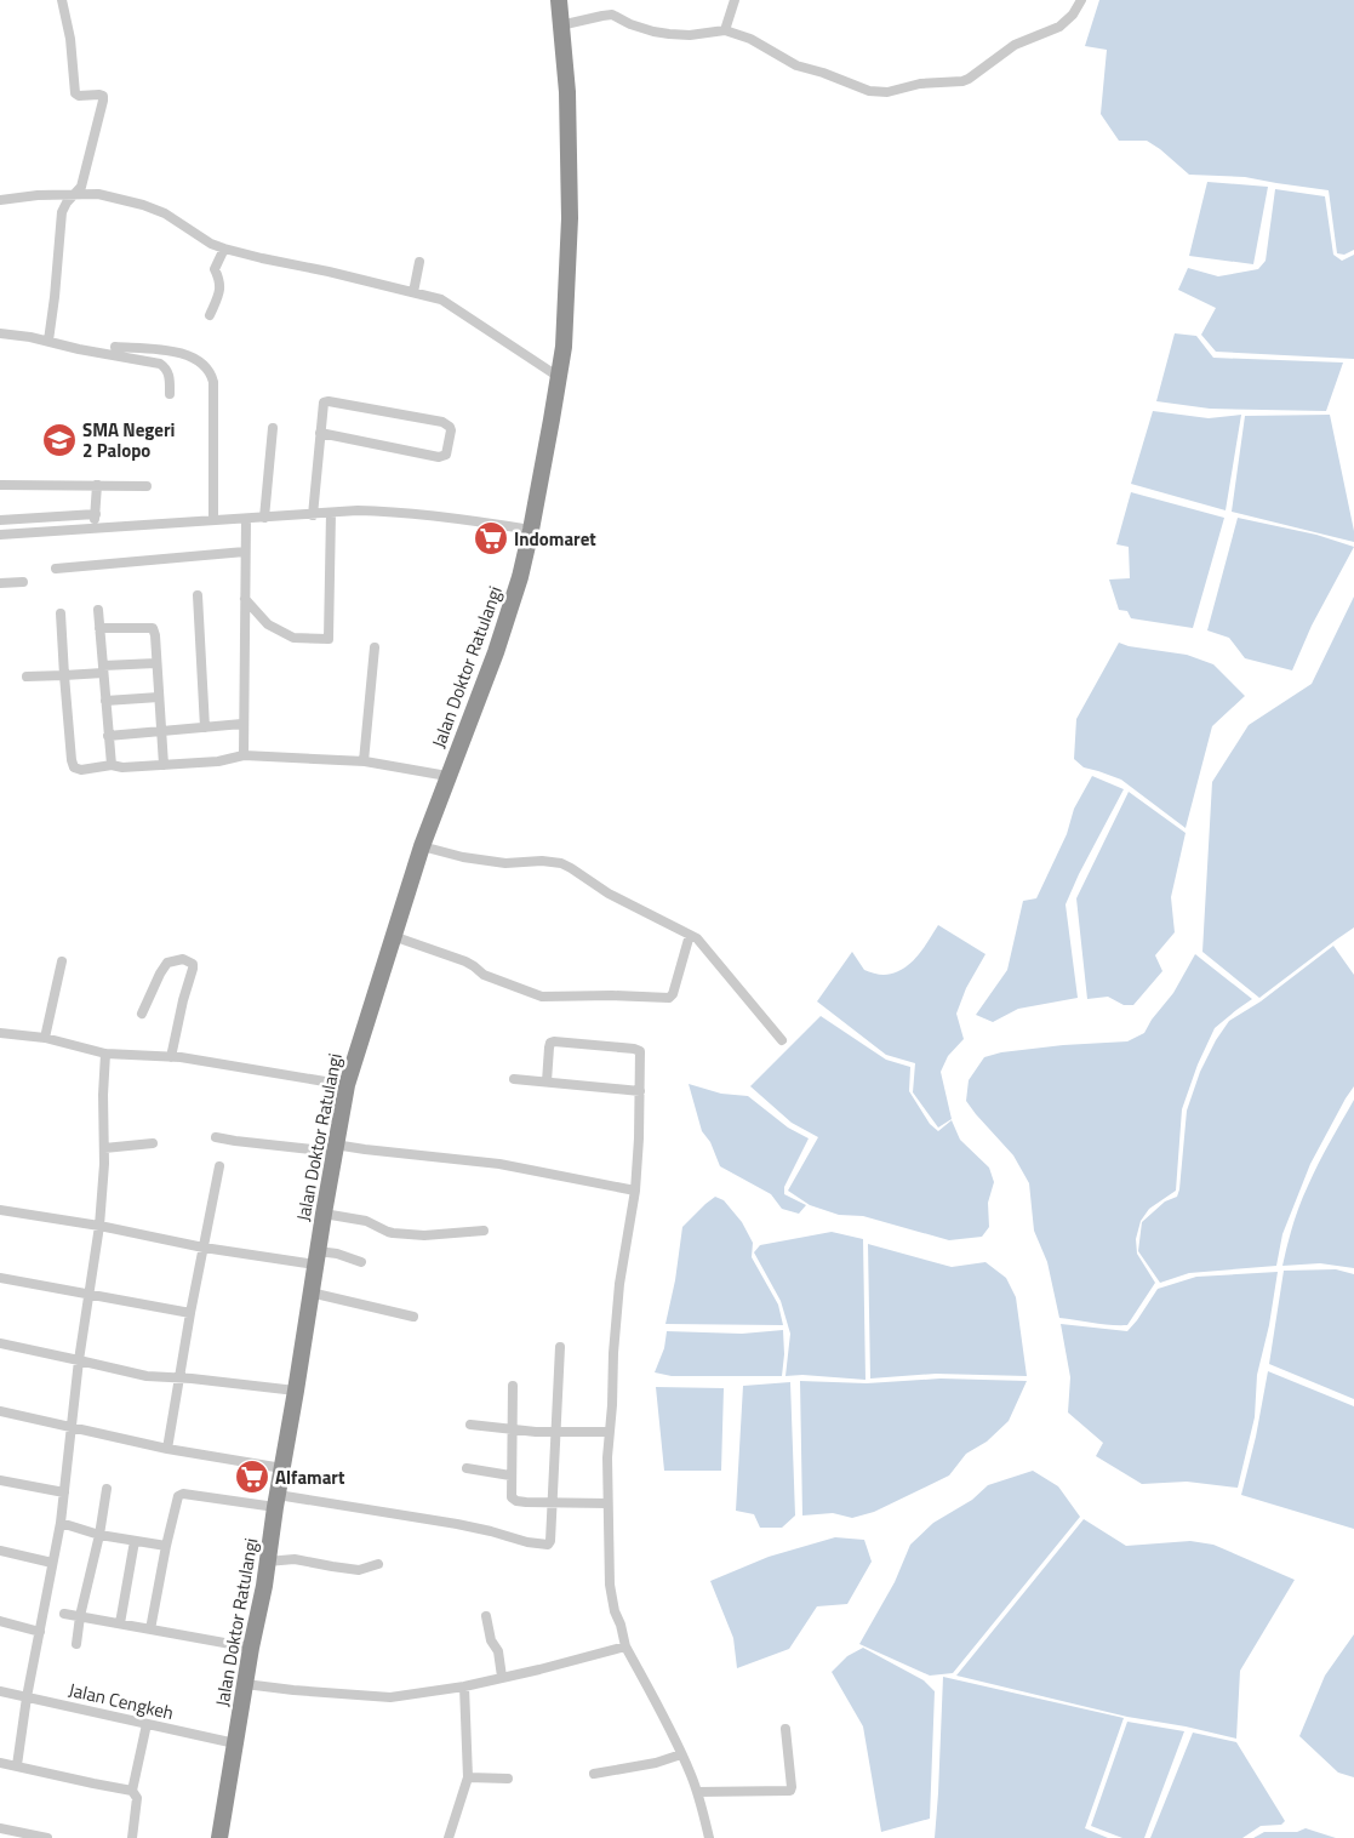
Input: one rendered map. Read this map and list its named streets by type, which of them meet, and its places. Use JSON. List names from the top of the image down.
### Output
{
  "streets": {
    "highway": ["Jalan Doktor Ratulangi"],
    "street": ["Jalan Cengkeh"]
  },
  "crossings": [
    ["Jalan Doktor Ratulangi", "Jalan Cengkeh"]
  ],
  "places": {
    "school or university": ["SMA Negeri 2 Palopo"],
    "supermarket": ["Indomaret", "Alfamart"]
  }
}
